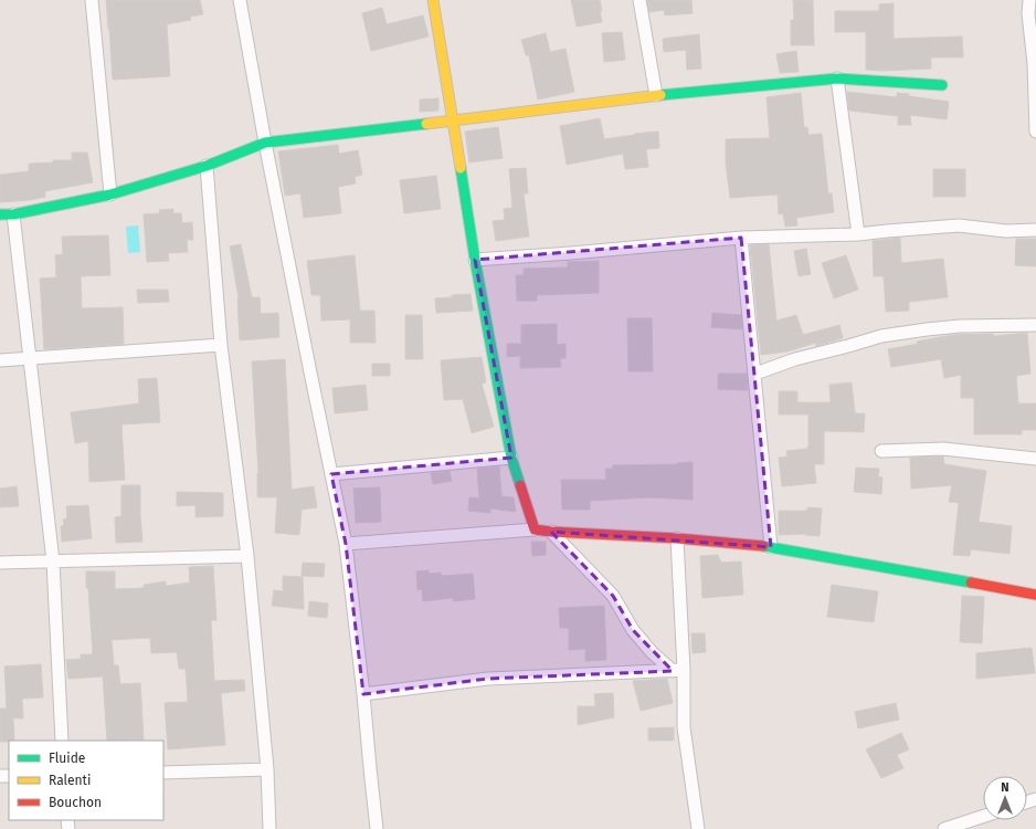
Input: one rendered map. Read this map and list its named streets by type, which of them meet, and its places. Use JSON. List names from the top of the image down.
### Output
{
  "legend": ["Fluide", "Ralenti", "Bouchon"],
  "north": "top"
}
